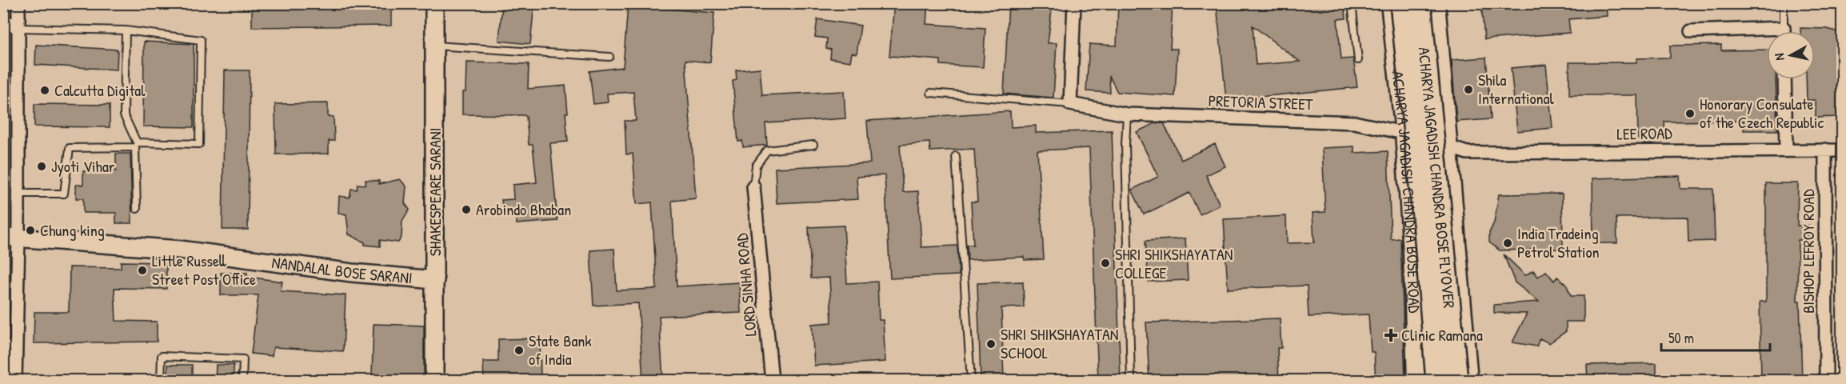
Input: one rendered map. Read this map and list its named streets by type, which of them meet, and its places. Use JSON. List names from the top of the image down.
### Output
{
  "streets": {
    "highway": ["ACHARYA JAGADISH CHANDRA BOSE FLYOVER"],
    "main road": ["ACHARYA JAGADISH CHANDRA BOSE ROAD"],
    "street": [
      "PRETORIA STREET",
      "LEE ROAD",
      "SHAKESPEARE SARANI",
      "BISHOP LEFROY ROAD",
      "NANDALAL BOSE SARANI",
      "LORD SINHA ROAD"
    ]
  },
  "crossings": [
    ["PRETORIA STREET", "LEE ROAD"],
    ["PRETORIA STREET", "ACHARYA JAGADISH CHANDRA BOSE ROAD"],
    ["LEE ROAD", "BISHOP LEFROY ROAD"],
    ["SHAKESPEARE SARANI", "NANDALAL BOSE SARANI"]
  ],
  "places": {
    "other": [
      "Shila International",
      "Calcutta Digital",
      "Honorary Consulate of the Czech Republic",
      "Jyoti Vihar",
      "Arobindo Bhaban",
      "Chung king",
      "India Tradeing Petrol Station",
      "SHRI SHIKSHAYATAN COLLEGE",
      "Little Russell Street Post Office",
      "SHRI SHIKSHAYATAN SCHOOL",
      "State Bank of India"
    ],
    "health": ["Clinic Ramana"]
  },
  "scale_bar": "50 m",
  "north": "left"
}
